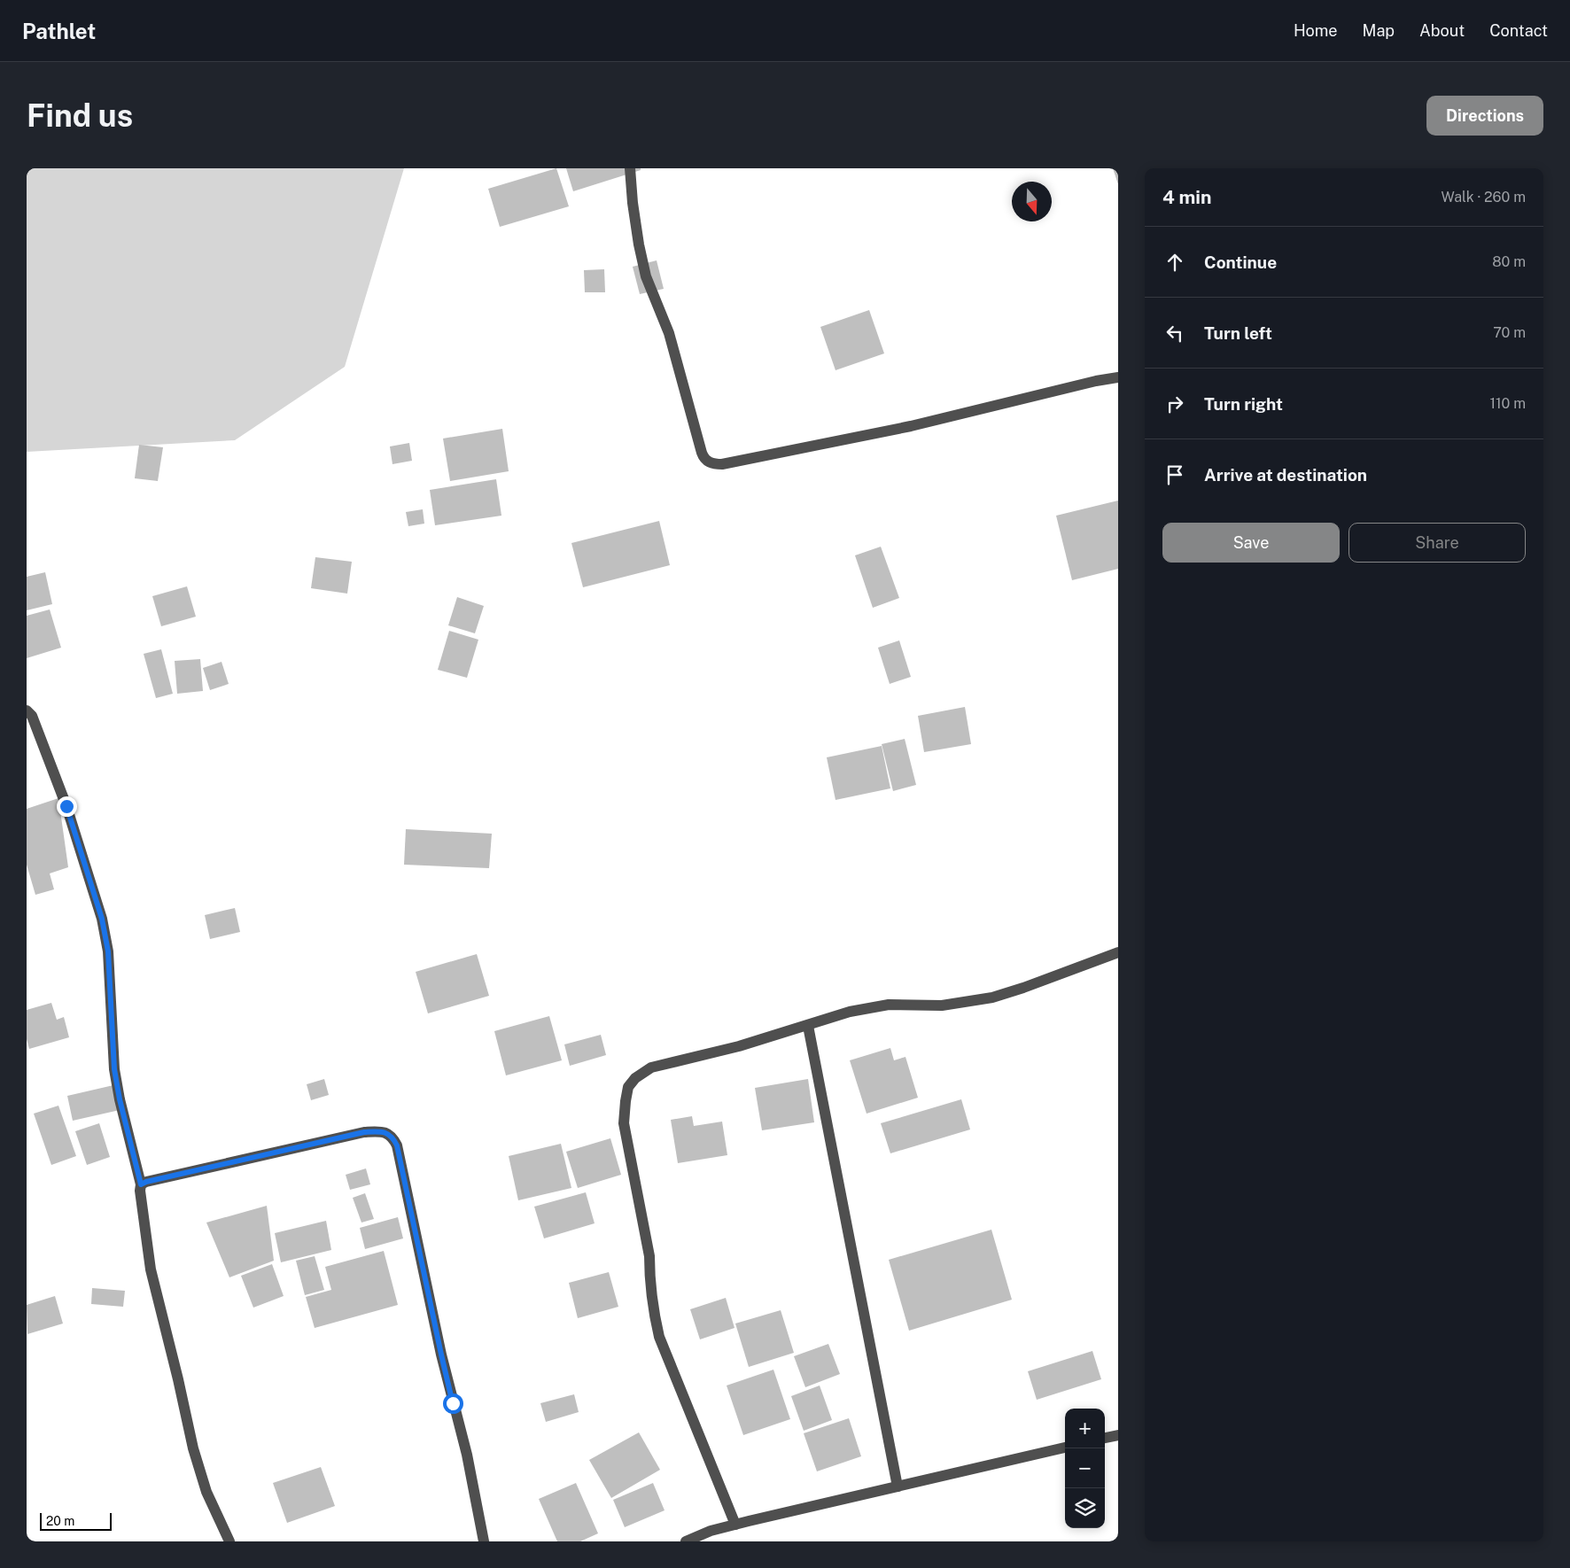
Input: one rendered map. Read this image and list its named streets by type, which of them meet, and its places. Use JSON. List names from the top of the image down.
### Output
{
  "scale_bar": "20 m",
  "north": "bottom",
  "page": {
    "header": "Pathlet",
    "nav": [
      "Home",
      "Map",
      "About",
      "Contact"
    ],
    "buttons": [
      "Directions",
      ["Save", "Share"]
    ],
    "title": "Find us",
    "heading": ["4 min", "Walk · 260 m"],
    "list": [
      ["Continue", "80 m"],
      ["Turn left", "70 m"],
      ["Turn right", "110 m"],
      "Arrive at destination"
    ],
    "map_buttons": ["+", "−"],
    "scale": "20 m"
  }
}
